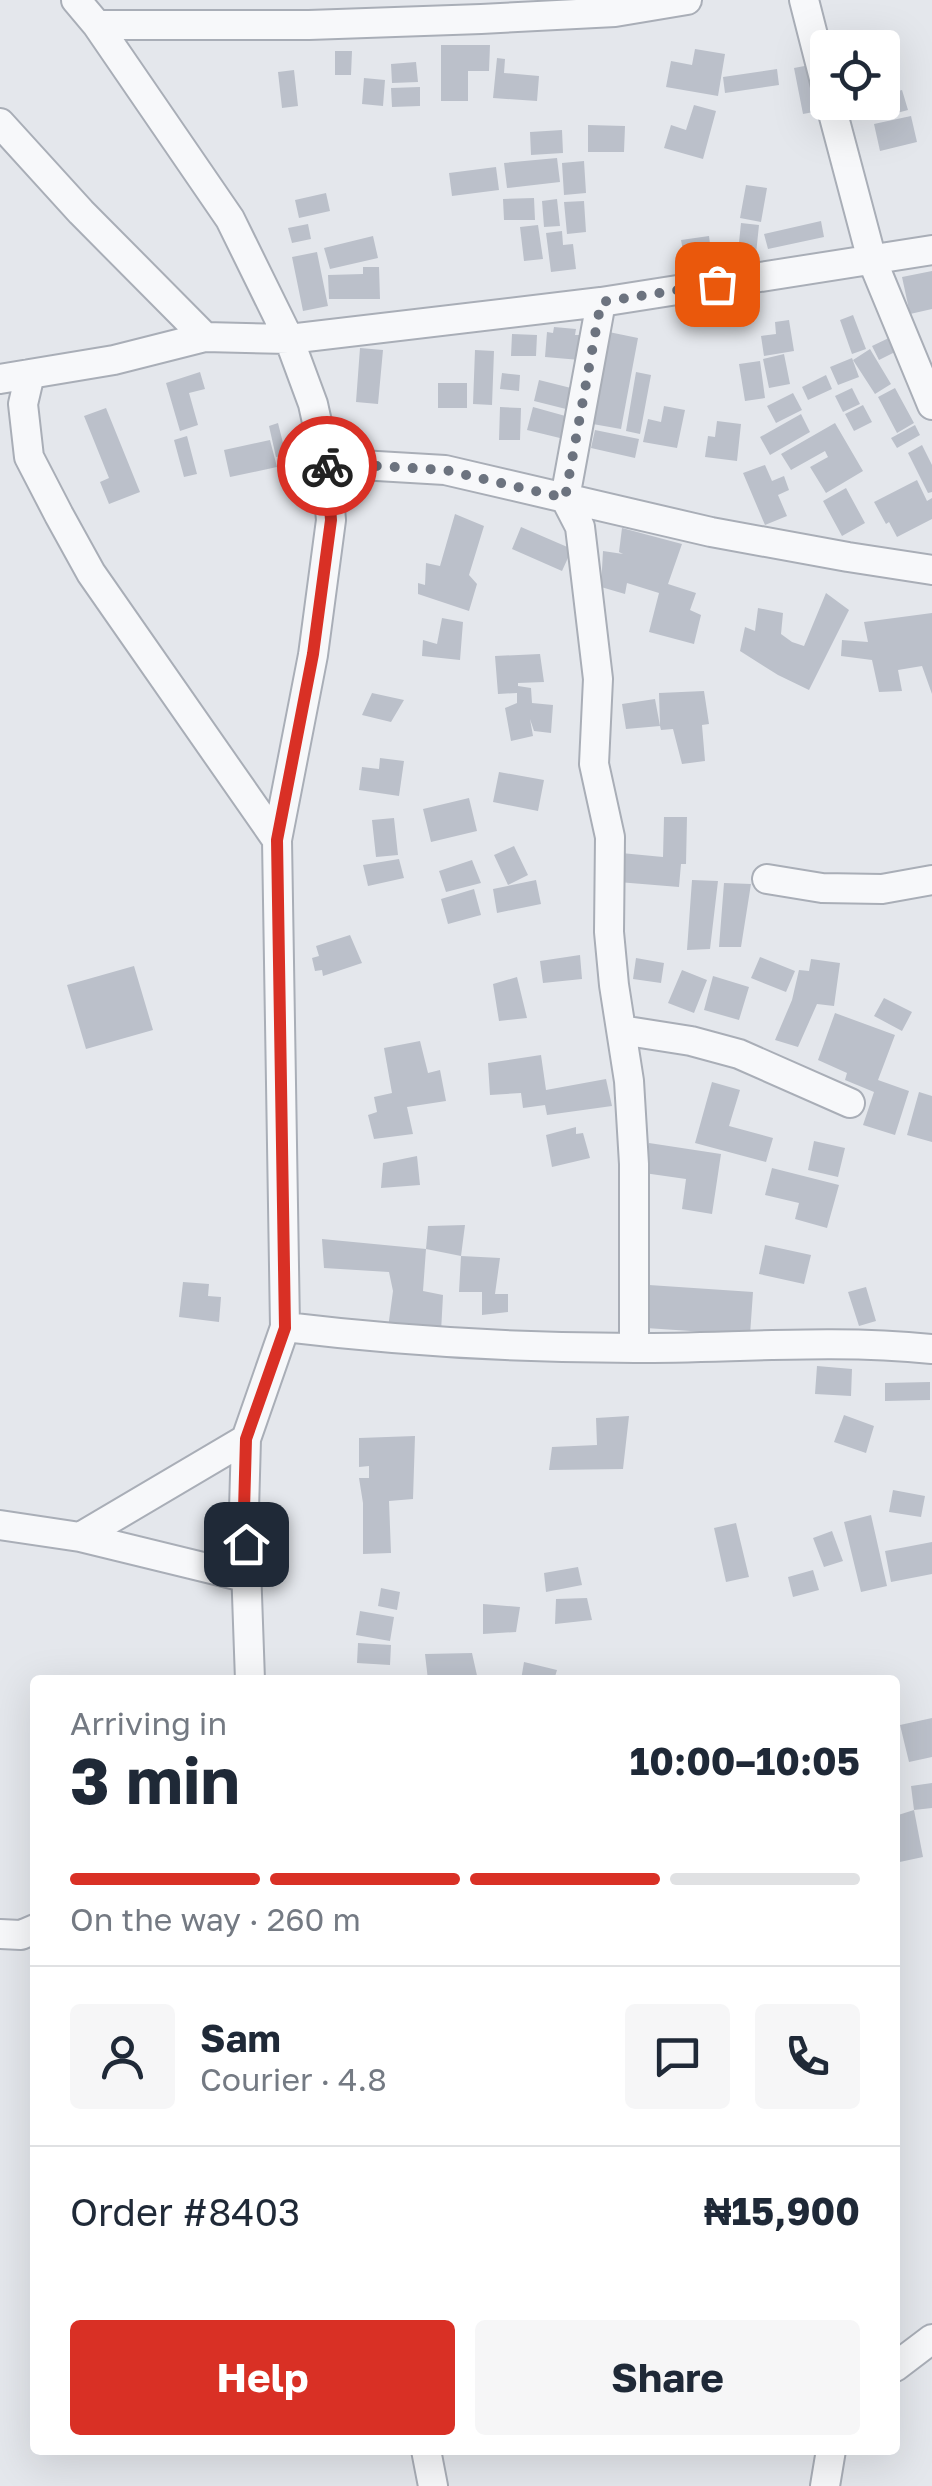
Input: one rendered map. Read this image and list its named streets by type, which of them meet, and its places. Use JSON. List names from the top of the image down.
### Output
{
  "page": {
    "heading": ["3 min", "Arriving in", "10:00–10:05"],
    "panel": [
      "Sam",
      "Courier · 4.8",
      "Order #8403",
      "₦15,900"
    ],
    "bar": "On the way · 260 m",
    "buttons": ["Help", "Share"]
  }
}
